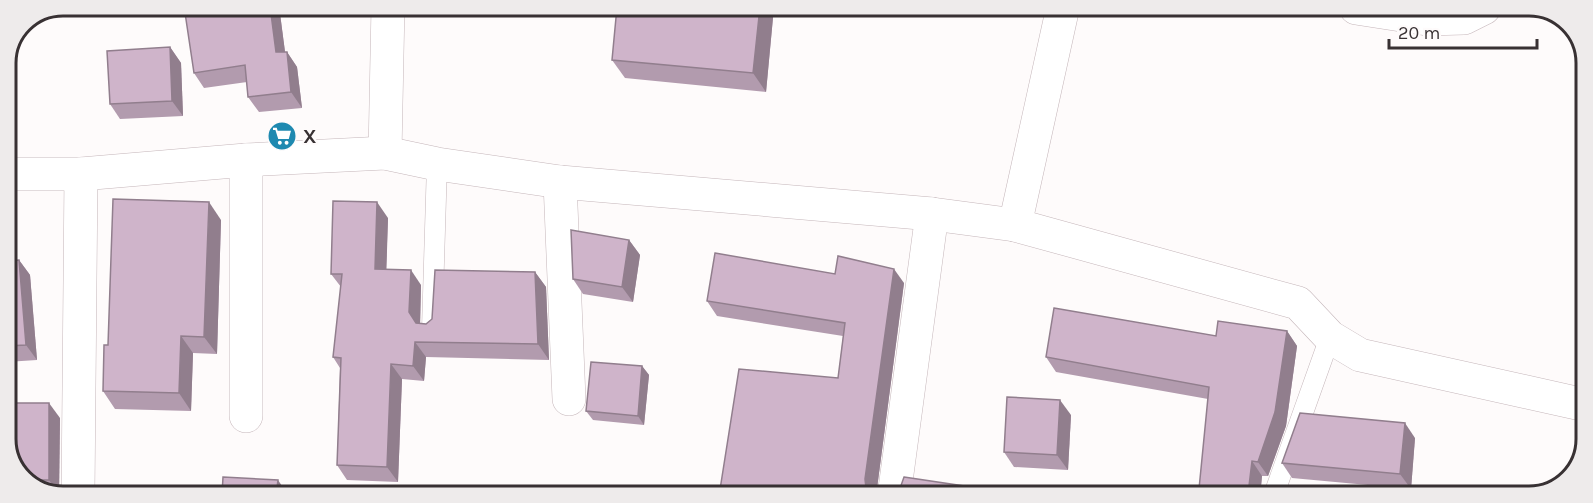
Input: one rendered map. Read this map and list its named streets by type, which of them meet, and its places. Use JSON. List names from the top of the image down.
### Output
{
  "places": {
    "supermarket": ["X"]
  },
  "scale_bar": "20 m"
}
